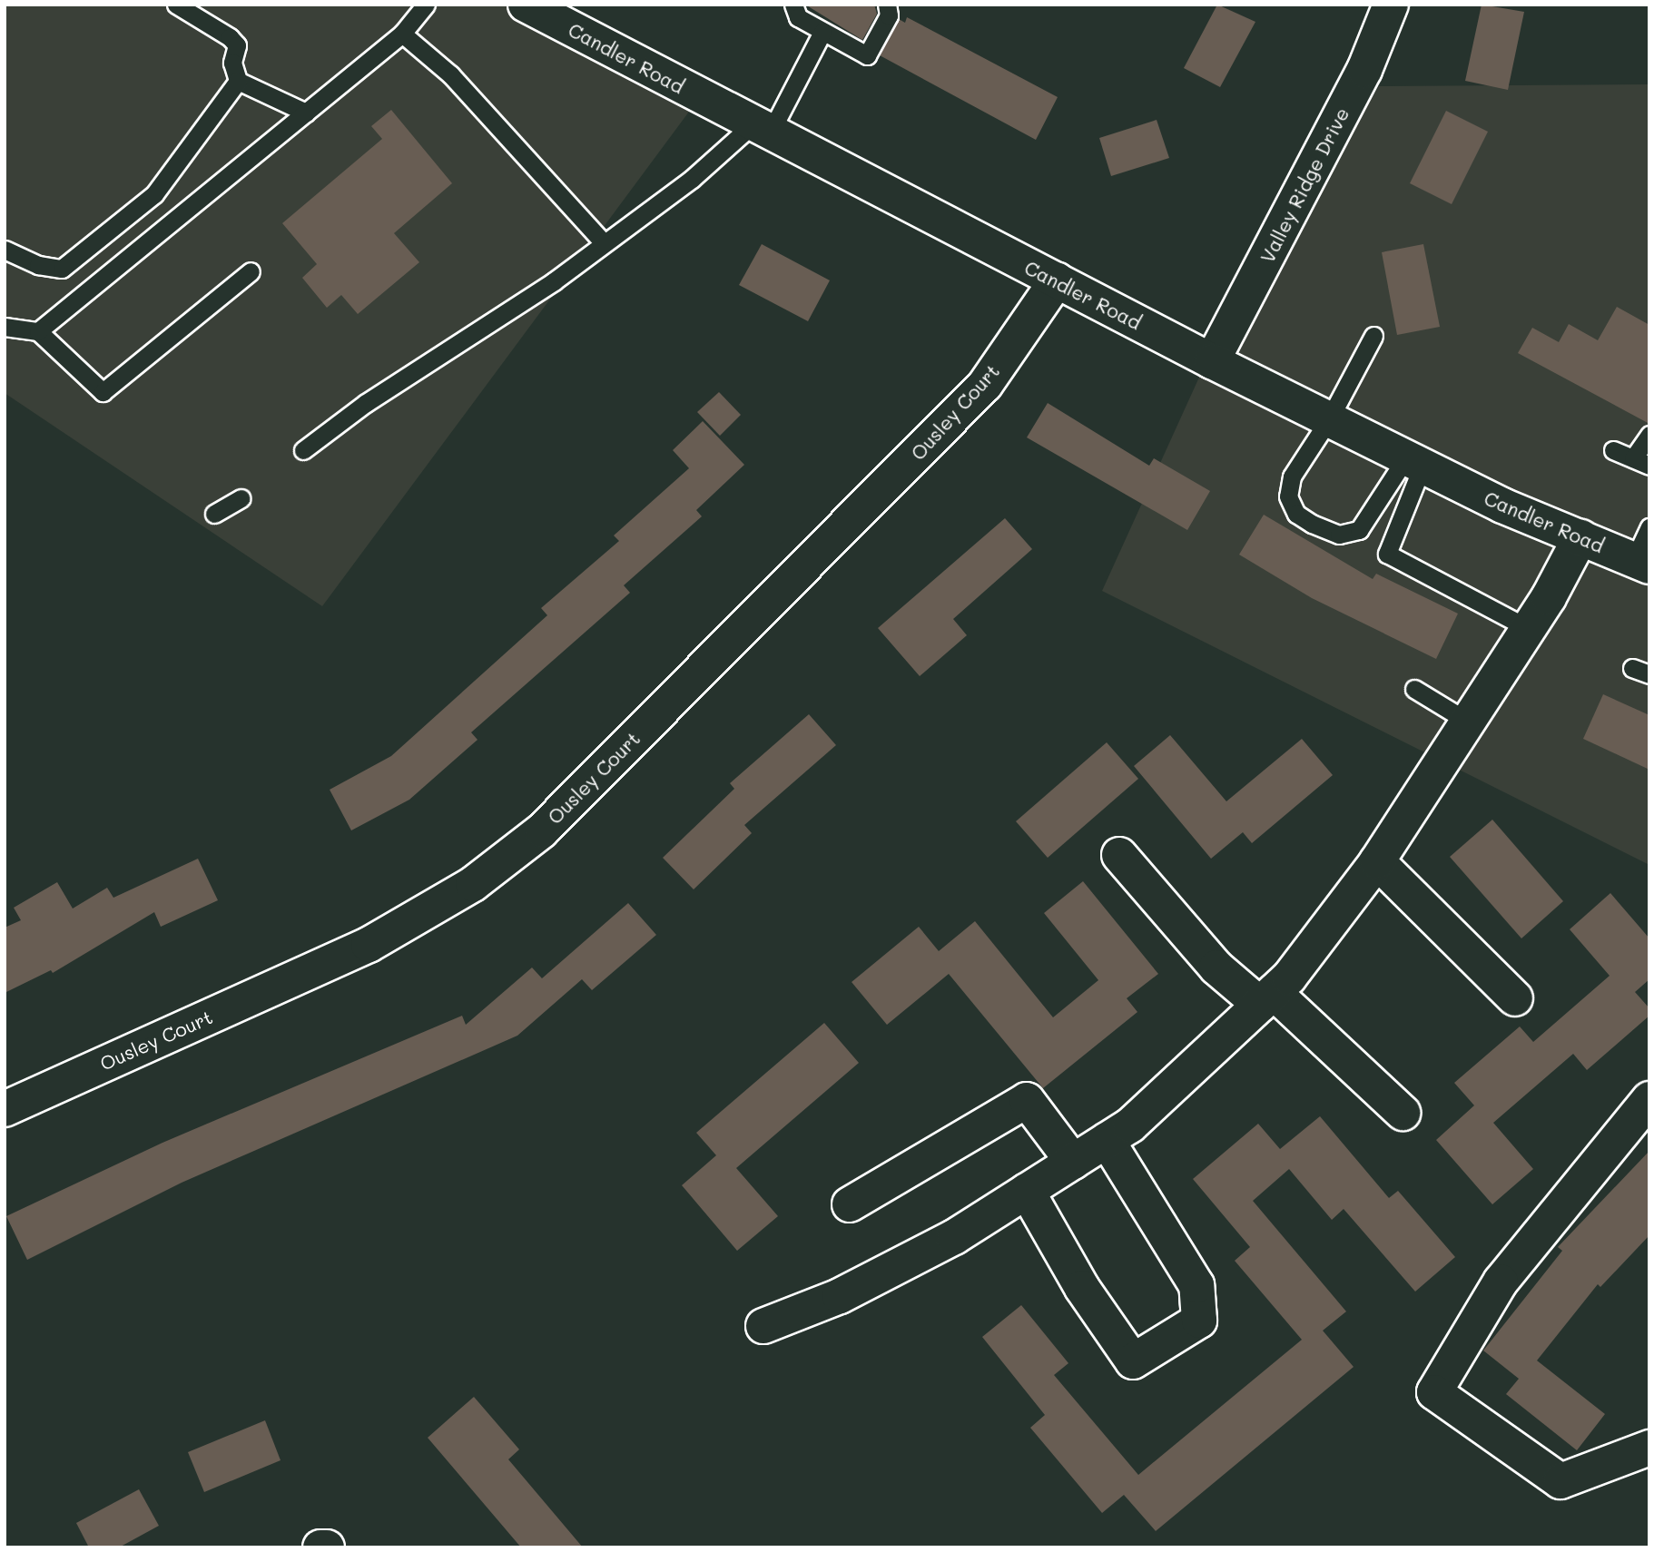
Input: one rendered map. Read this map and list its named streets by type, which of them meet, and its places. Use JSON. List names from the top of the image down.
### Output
{
  "streets": {
    "street": ["Candler Road", "Valley Ridge Drive", "Ousley Court"]
  },
  "crossings": [
    ["Candler Road", "Valley Ridge Drive"],
    ["Candler Road", "Ousley Court"]
  ]
}
